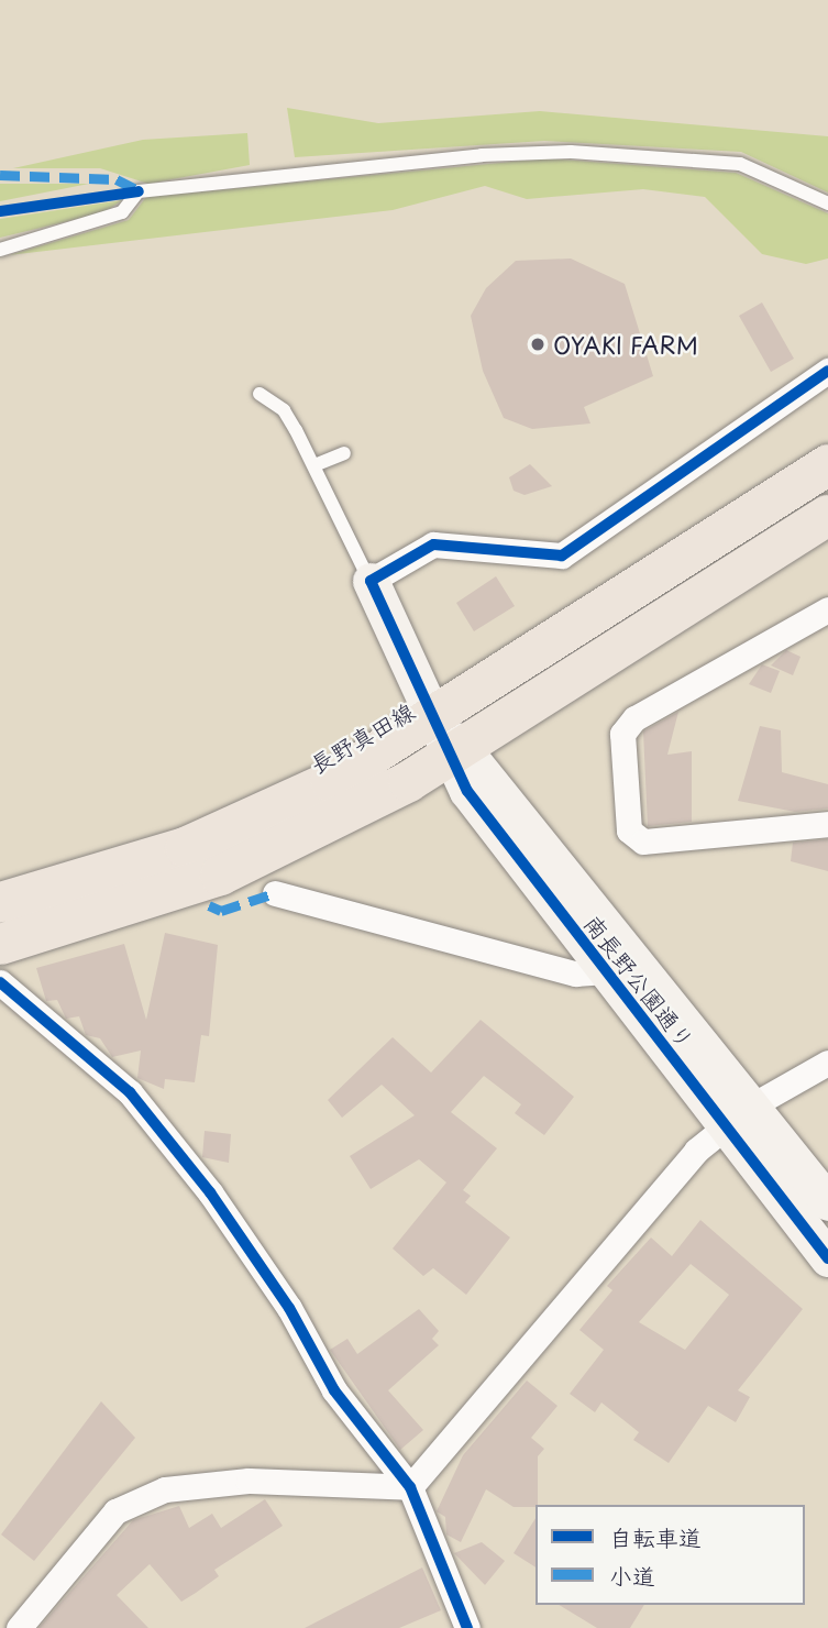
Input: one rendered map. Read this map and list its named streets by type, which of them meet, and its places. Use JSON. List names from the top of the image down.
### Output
{
  "streets": {
    "main road": ["長野真田線"],
    "street": ["南長野公園通り"]
  },
  "crossings": [
    ["長野真田線", "南長野公園通り"]
  ],
  "places": ["OYAKI FARM"],
  "legend": ["自転車道", "小道"]
}
